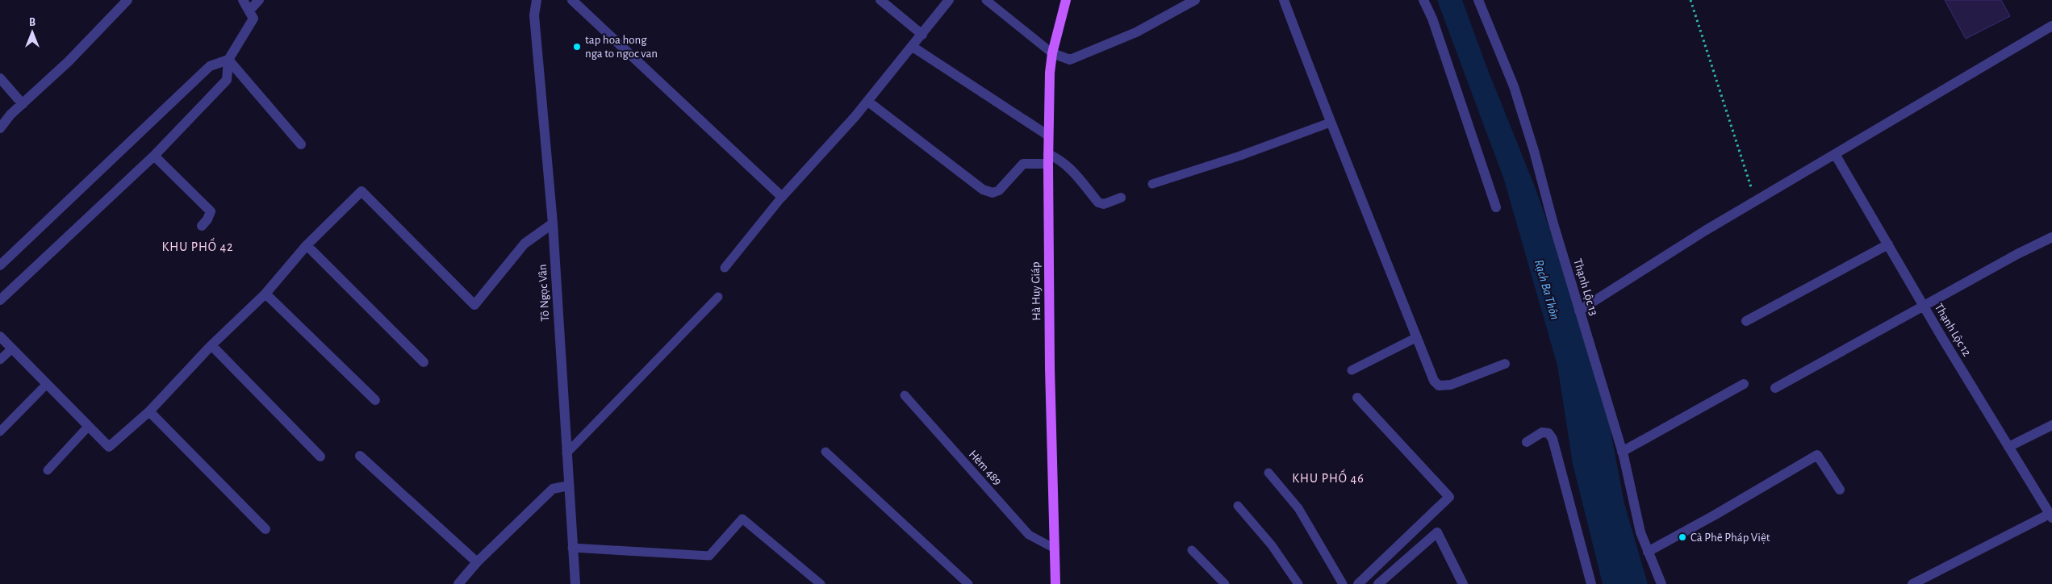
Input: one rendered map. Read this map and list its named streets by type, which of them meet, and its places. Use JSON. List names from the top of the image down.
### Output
{
  "streets": {
    "main road": ["Hà Huy Giáp"],
    "street": ["Thạnh Lộc 13", "Tô Ngọc Vân", "Thạnh Lộc 12"],
    "lane": ["Hèm 489"]
  },
  "crossings": [
    ["Hà Huy Giáp", "Hèm 489"]
  ],
  "districts": ["KHU PHỐ 42", "KHU PHỐ 46"],
  "water": ["Rạch Ba Thôn"],
  "places": ["tap hoa hong nga to ngoc van", "Cà Phê Pháp Việt"],
  "north": "top"
}
